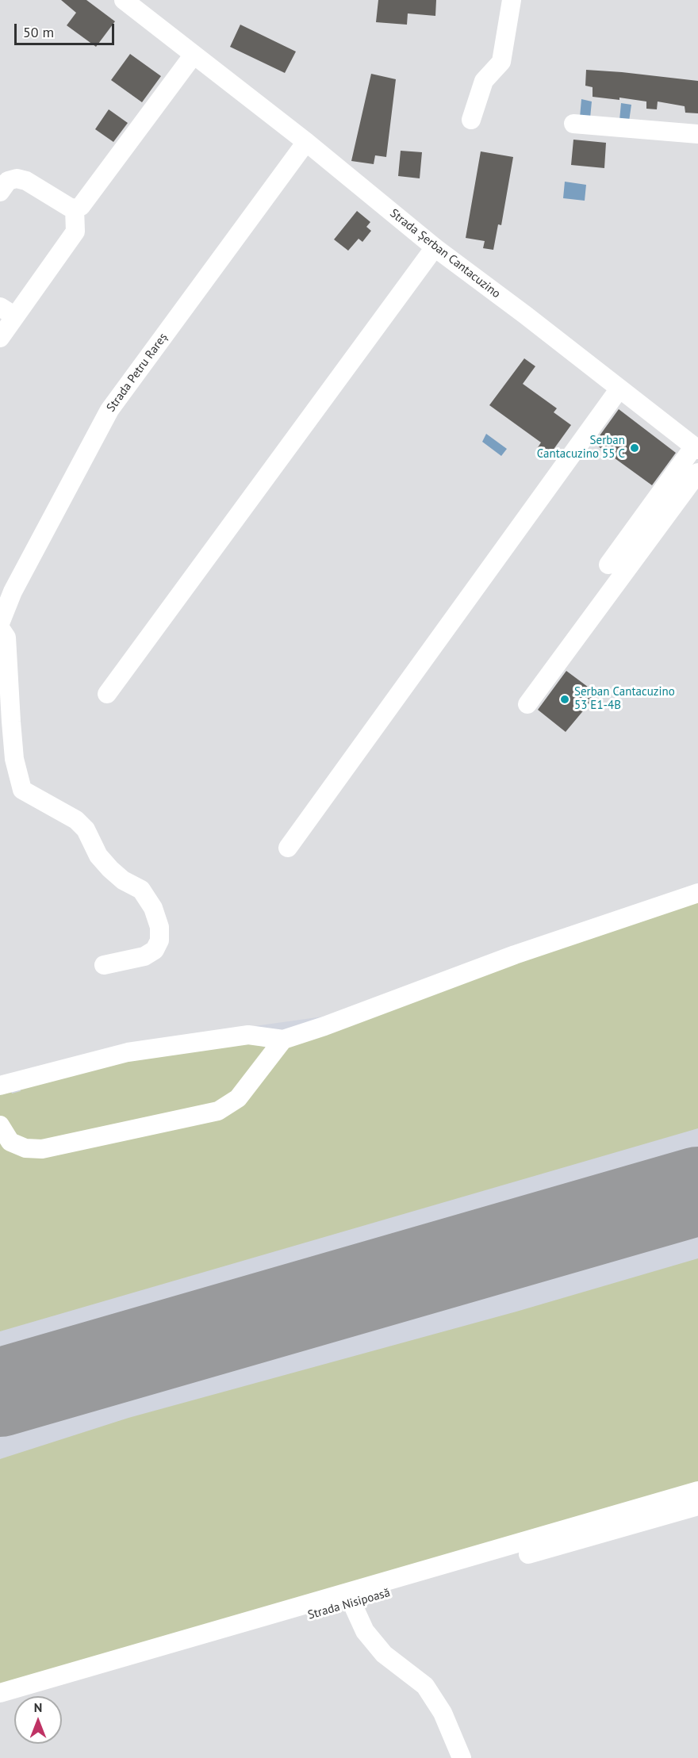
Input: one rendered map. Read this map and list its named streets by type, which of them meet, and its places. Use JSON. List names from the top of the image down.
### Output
{
  "streets": {
    "street": ["Strada Șerban Cantacuzino", "Strada Petru Rareș", "Strada Nisipoasă"]
  },
  "crossings": [
    ["Strada Șerban Cantacuzino", "Strada Petru Rareș"]
  ],
  "places": ["Serban Cantacuzino 55 C", "Serban Cantacuzino 53 E1-4B"],
  "scale_bar": "50 m",
  "north": "top"
}
